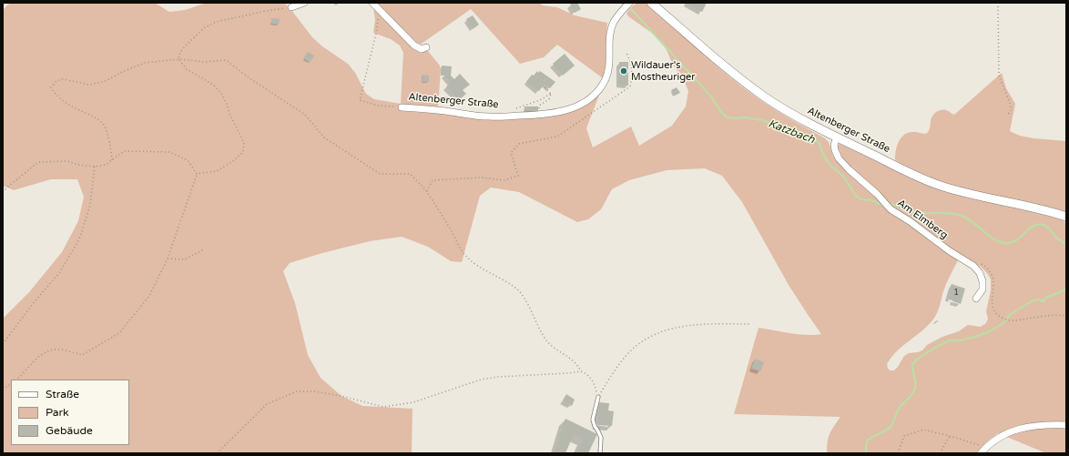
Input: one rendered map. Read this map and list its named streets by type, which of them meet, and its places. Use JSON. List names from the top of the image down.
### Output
{
  "streets": {
    "street": ["Altenberger Straße", "Am Elmberg"]
  },
  "crossings": [
    ["Altenberger Straße", "Am Elmberg"]
  ],
  "water": ["Katzbach"],
  "places": ["Wildauer's Mostheuriger"],
  "house_numbers": ["1"],
  "legend": ["Straße", "Park", "Gebäude"]
}
